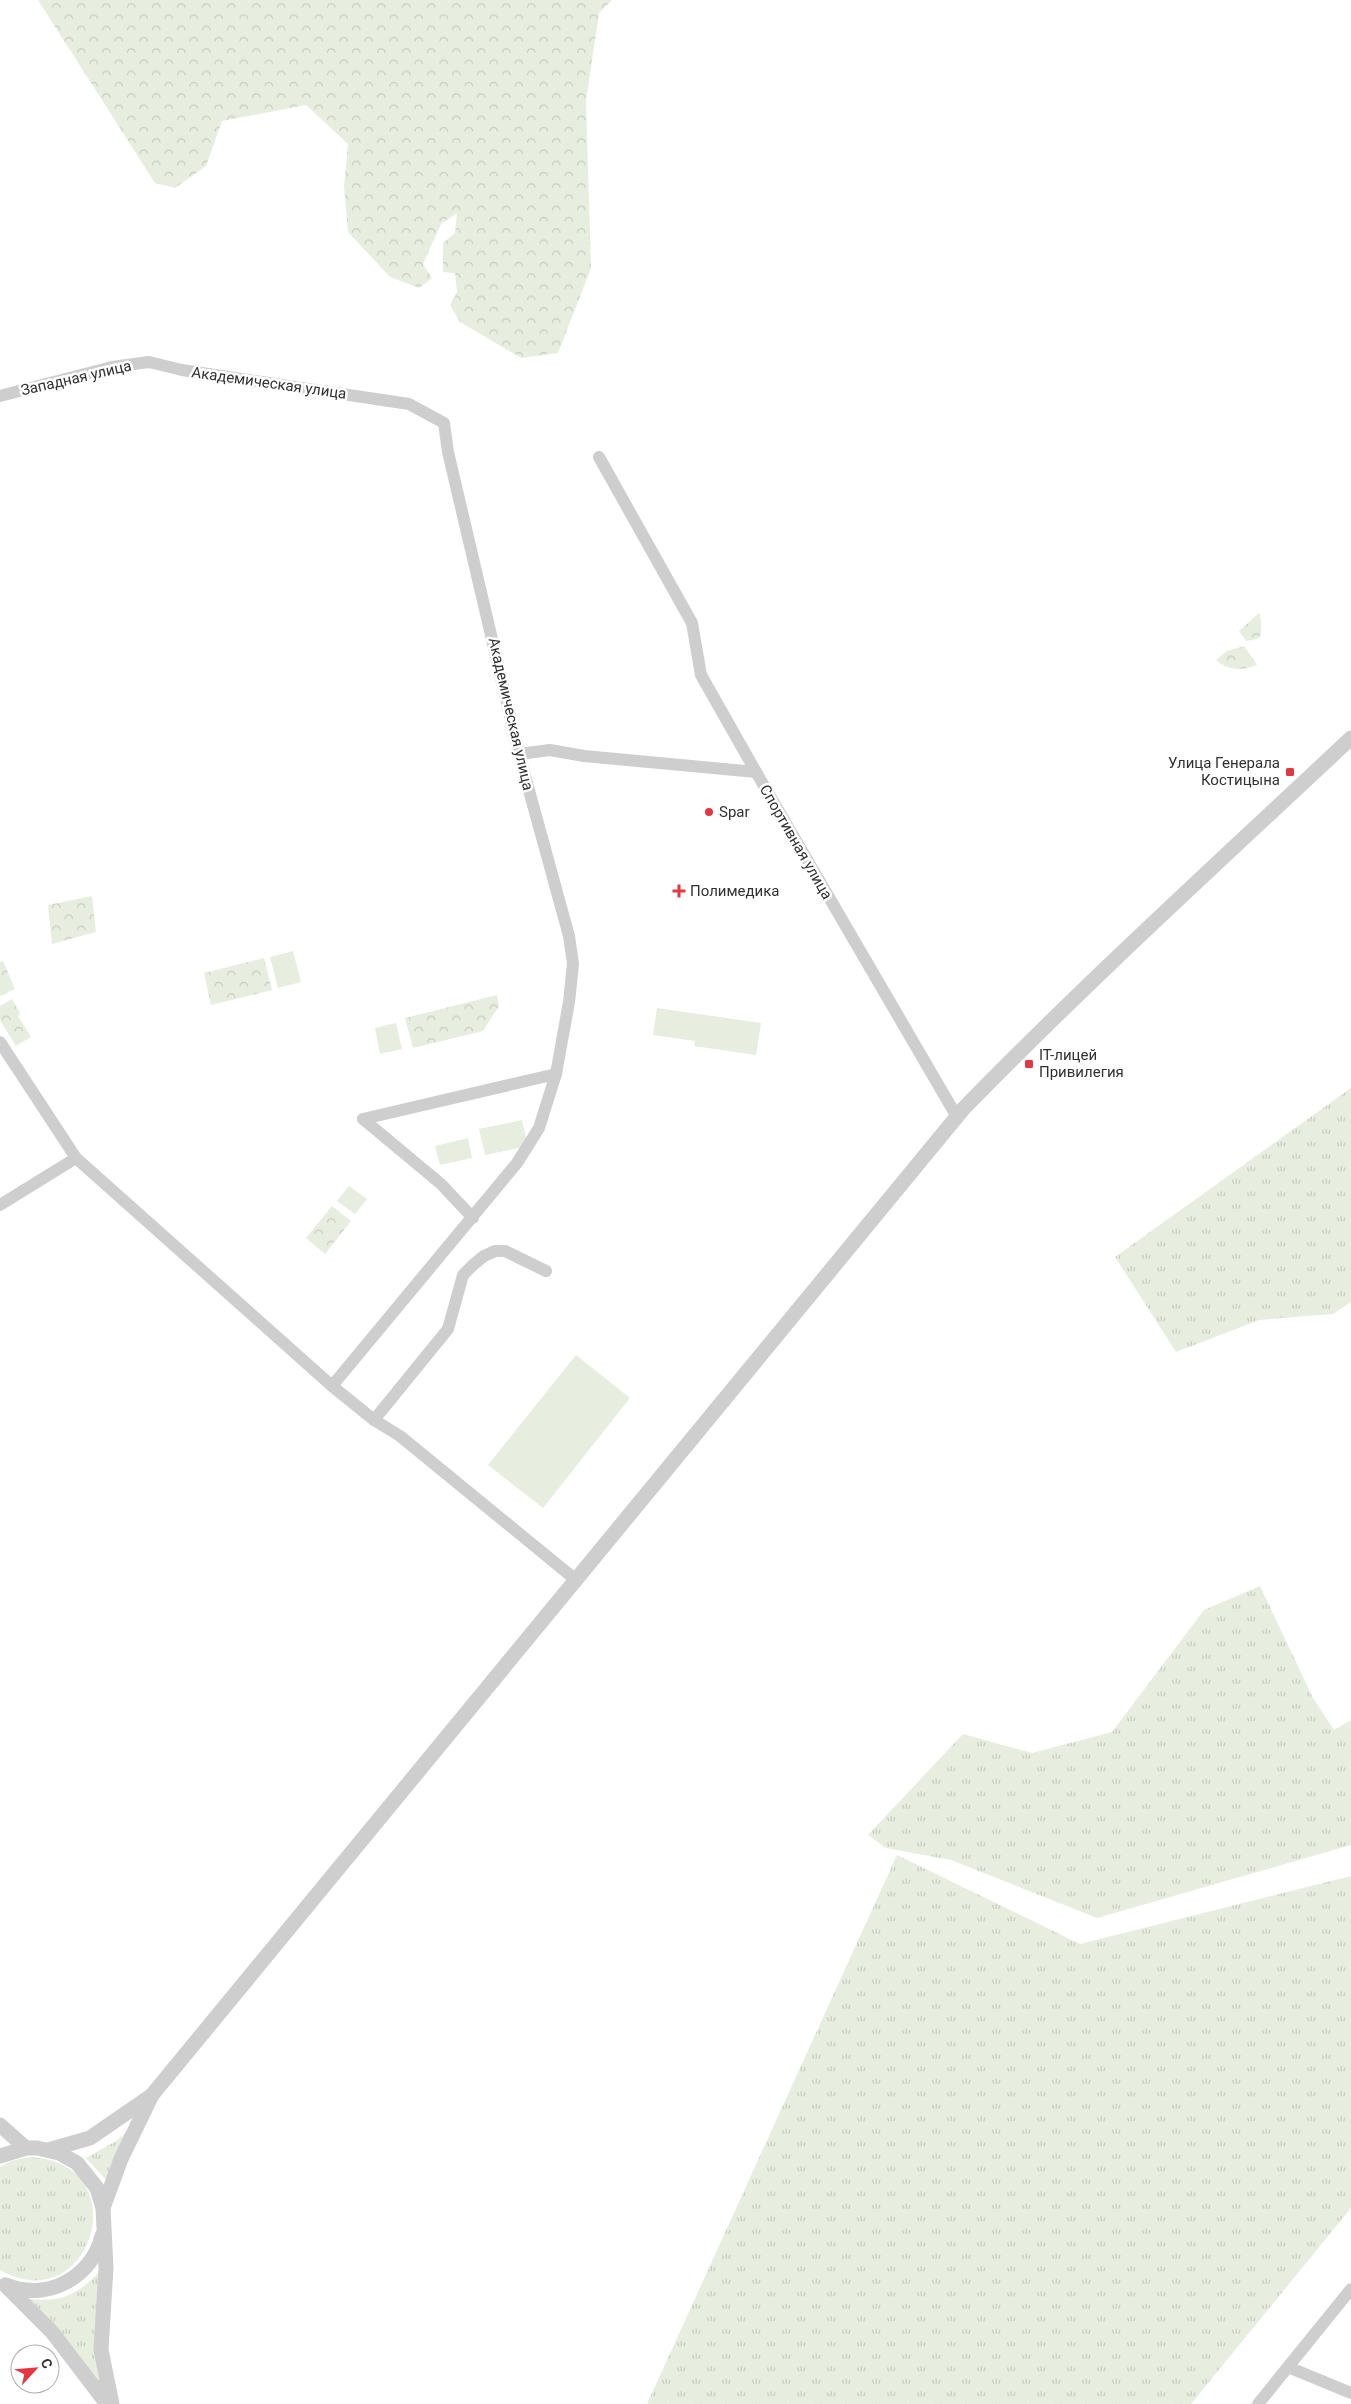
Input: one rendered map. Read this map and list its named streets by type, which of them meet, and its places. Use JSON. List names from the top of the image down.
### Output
{
  "streets": {
    "street": ["Западная улица", "Академическая улица", "Спортивная улица"]
  },
  "crossings": [
    ["Западная улица", "Академическая улица"],
    ["Академическая улица", "Спортивная улица"]
  ],
  "places": {
    "transit": ["Улица Генерала Костицына", "IT-лицей Привилегия"],
    "other": ["Spar"],
    "health": ["Полимедика"]
  },
  "north": "top right"
}
